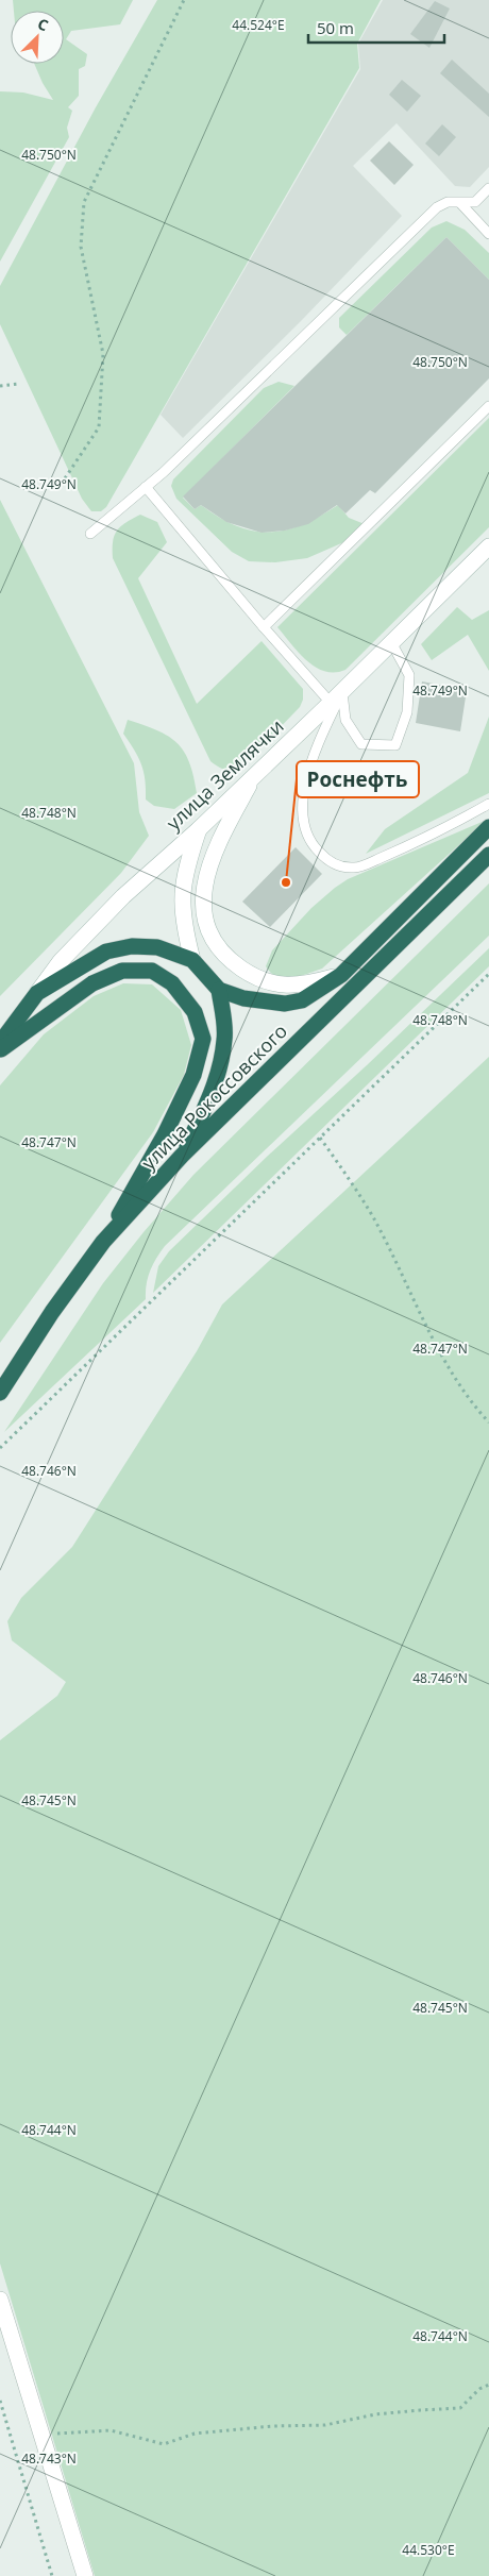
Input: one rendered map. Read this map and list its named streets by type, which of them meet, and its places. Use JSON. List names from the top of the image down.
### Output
{
  "streets": {
    "highway": ["улица Землячки", "улица Рокоссовского"]
  },
  "places": ["Роснефть"],
  "scale_bar": "50 m",
  "north": "top right",
  "coordinates": [
    "44.524°E",
    "48.750°N",
    "48.749°N",
    "48.748°N",
    "48.747°N",
    "48.746°N",
    "48.745°N",
    "48.744°N",
    "48.743°N",
    "44.530°E"
  ]
}
